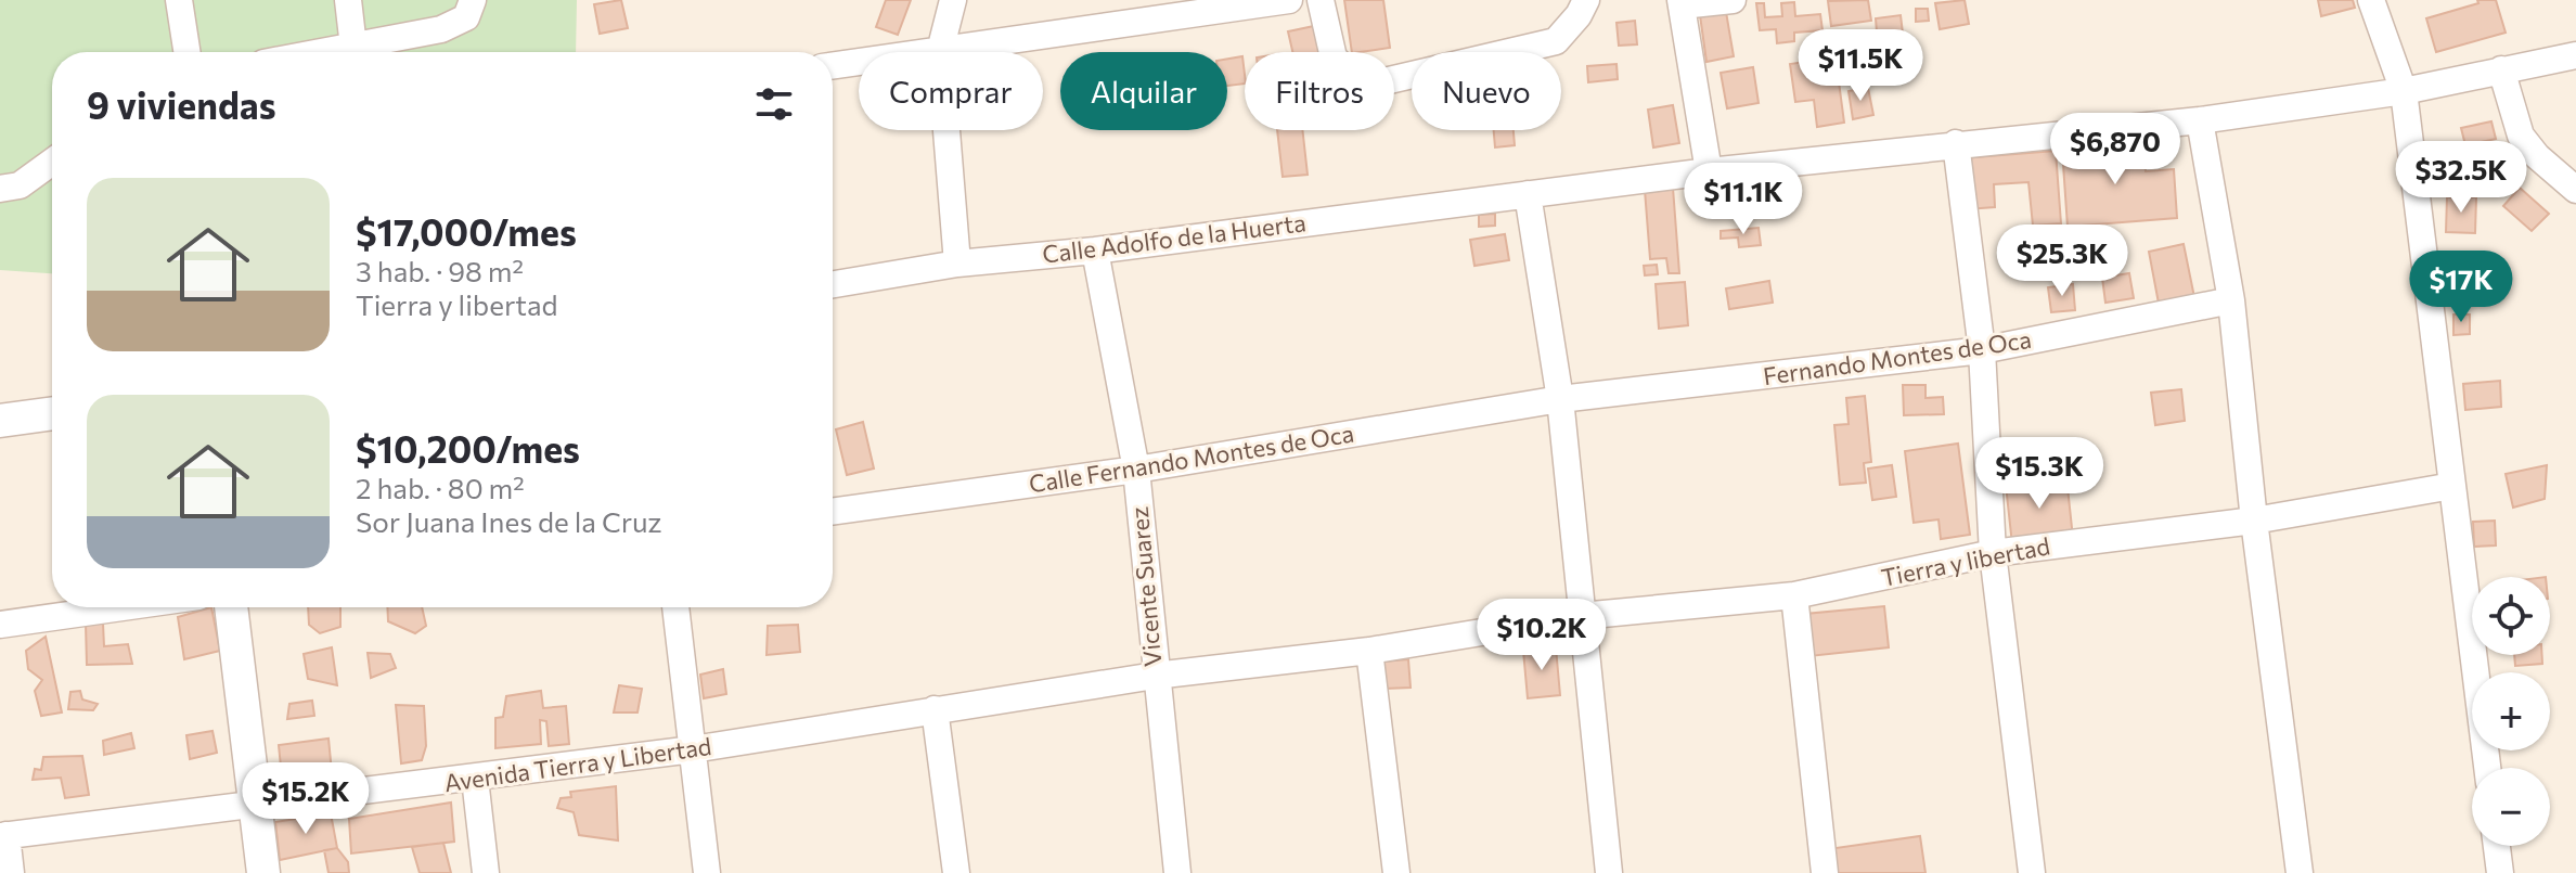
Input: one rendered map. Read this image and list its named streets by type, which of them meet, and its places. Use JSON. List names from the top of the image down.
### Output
{
  "streets": {
    "street": [
      "Calle Adolfo de la Huerta",
      "Fernando Montes de Oca",
      "Calle Fernando Montes de Oca",
      "Tierra y libertad",
      "Vicente Suarez",
      "Avenida Tierra y Libertad"
    ]
  },
  "crossings": [
    ["Calle Adolfo de la Huerta", "Vicente Suarez"],
    ["Fernando Montes de Oca", "Calle Fernando Montes de Oca"],
    ["Calle Fernando Montes de Oca", "Vicente Suarez"],
    ["Vicente Suarez", "Avenida Tierra y Libertad"]
  ],
  "page": {
    "price": [
      "$11.5K",
      "$6,870",
      "$32.5K",
      "$11.1K",
      "$25.3K",
      "$17K",
      "$15.3K",
      "$10.2K",
      "$15.2K"
    ],
    "chip": [
      "Comprar",
      "Alquilar",
      "Filtros",
      "Nuevo"
    ],
    "heading": "9 viviendas",
    "list": [
      {
        "name": "$17,000/mes",
        "note": "3 hab. · 98 m² · Tierra y libertad"
      },
      {
        "name": "$10,200/mes",
        "note": "2 hab. · 80 m² · Sor Juana Ines de la Cruz"
      }
    ],
    "map_buttons": ["+", "−"]
  }
}
